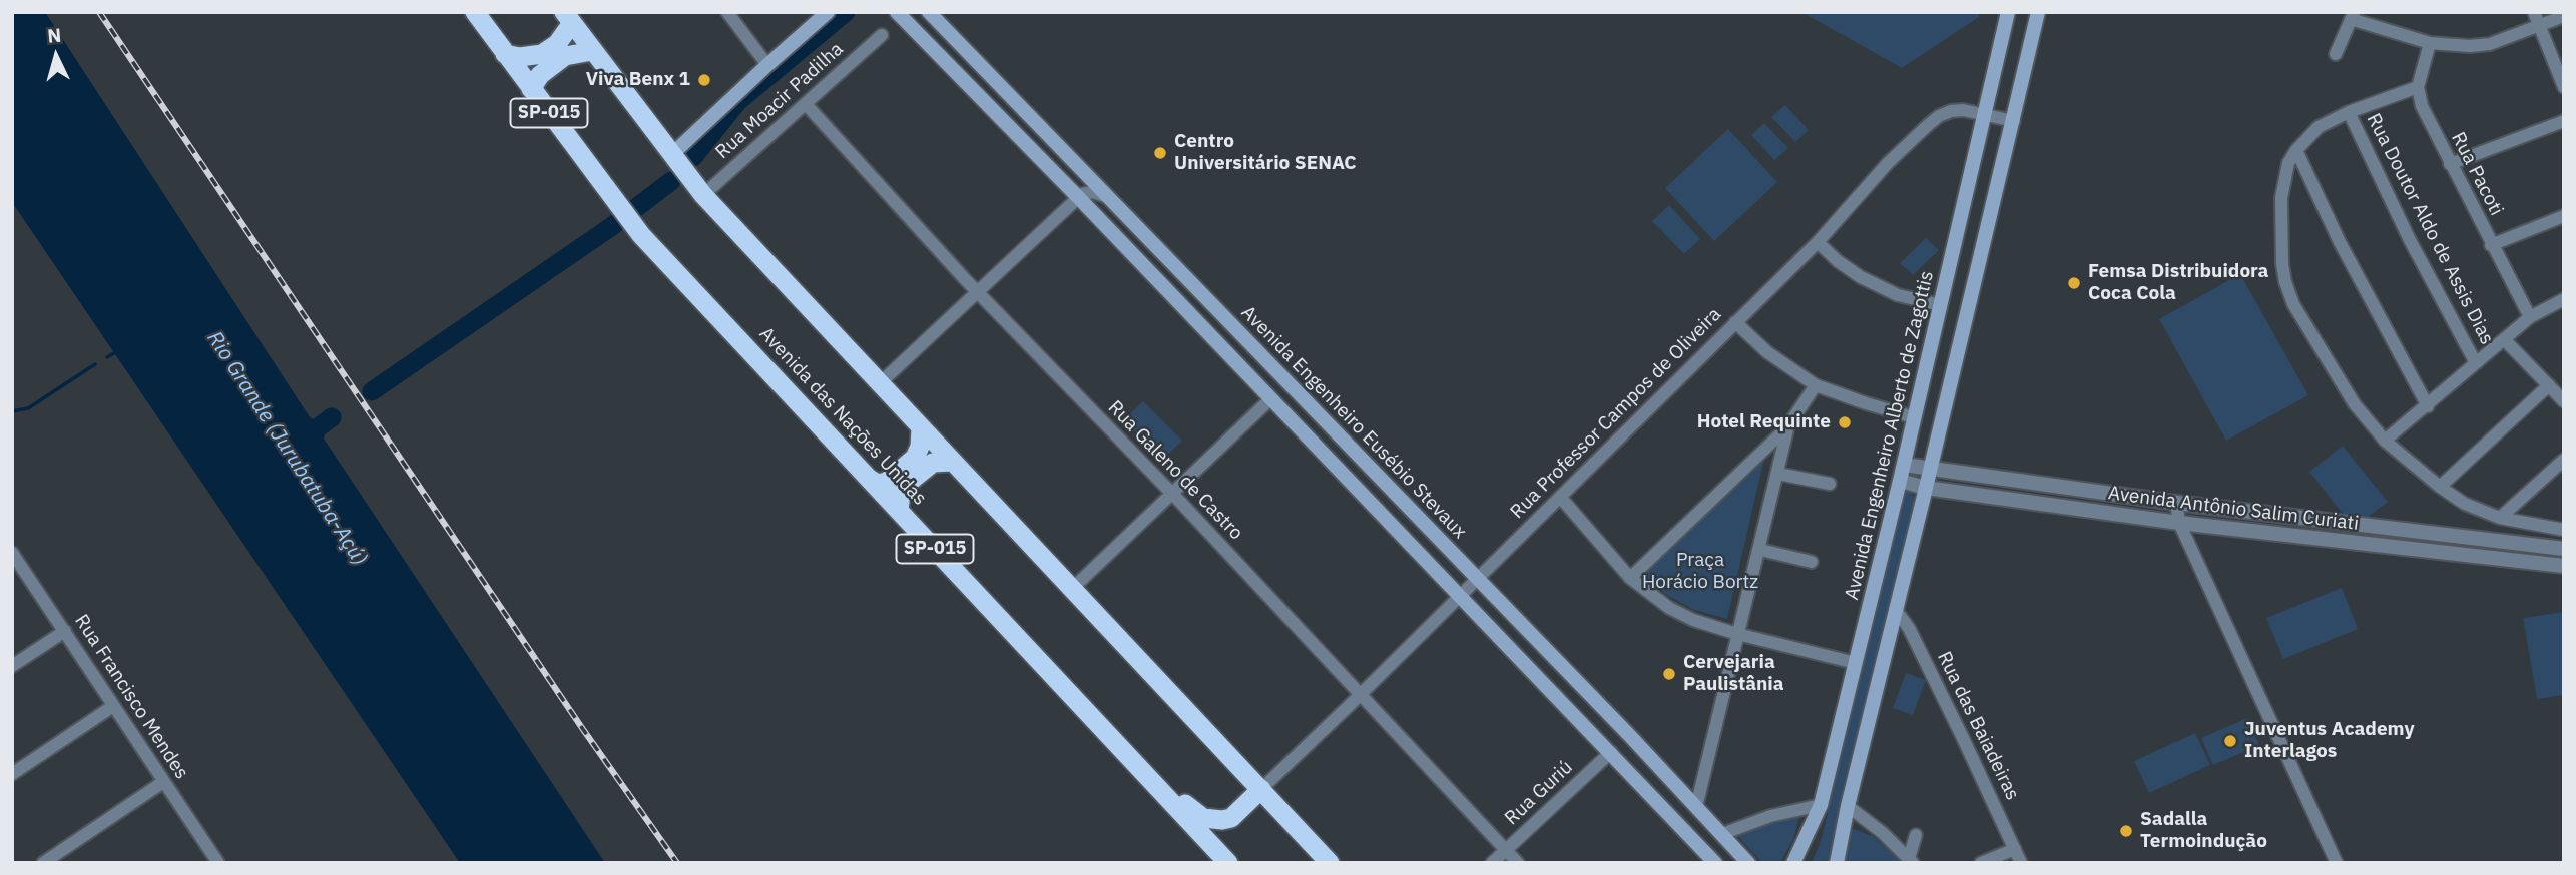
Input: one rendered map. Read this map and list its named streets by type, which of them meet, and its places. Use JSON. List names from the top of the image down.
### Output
{
  "streets": {
    "highway": ["SP-015", "Avenida das Nações Unidas"],
    "main road": ["Rua Moacir Padilha", "Avenida Engenheiro Eusébio Stevaux", "Avenida Engenheiro Alberto de Zagottis"],
    "street": [
      "Rua Pacoti",
      "Rua Doutor Aldo de Assis Dias",
      "Rua Professor Campos de Oliveira",
      "Rua Galeno de Castro",
      "Avenida Antônio Salim Curiati",
      "Rua Francisco Mendes",
      "Rua das Baiadeiras",
      "Rua Guriú"
    ]
  },
  "crossings": [
    ["Rua Moacir Padilha", "Rua Galeno de Castro"],
    ["Rua Professor Campos de Oliveira", "Avenida Engenheiro Eusébio Stevaux"],
    ["Rua Professor Campos de Oliveira", "Avenida Engenheiro Alberto de Zagottis"],
    ["Rua Professor Campos de Oliveira", "Rua Galeno de Castro"],
    ["Avenida Engenheiro Alberto de Zagottis", "Avenida Antônio Salim Curiati"],
    ["Rua Galeno de Castro", "Rua Guriú"]
  ],
  "water": ["Rio Grande (Jurubatuba-Açú)"],
  "parks": ["Praça Horácio Bortz"],
  "places": [
    "Viva Benx 1",
    "Centro Universitário SENAC",
    "Femsa Distribuidora Coca Cola",
    "Hotel Requinte",
    "Cervejaria Paulistânia",
    "Juventus Academy Interlagos",
    "Sadalla Termoindução"
  ],
  "north": "top"
}
